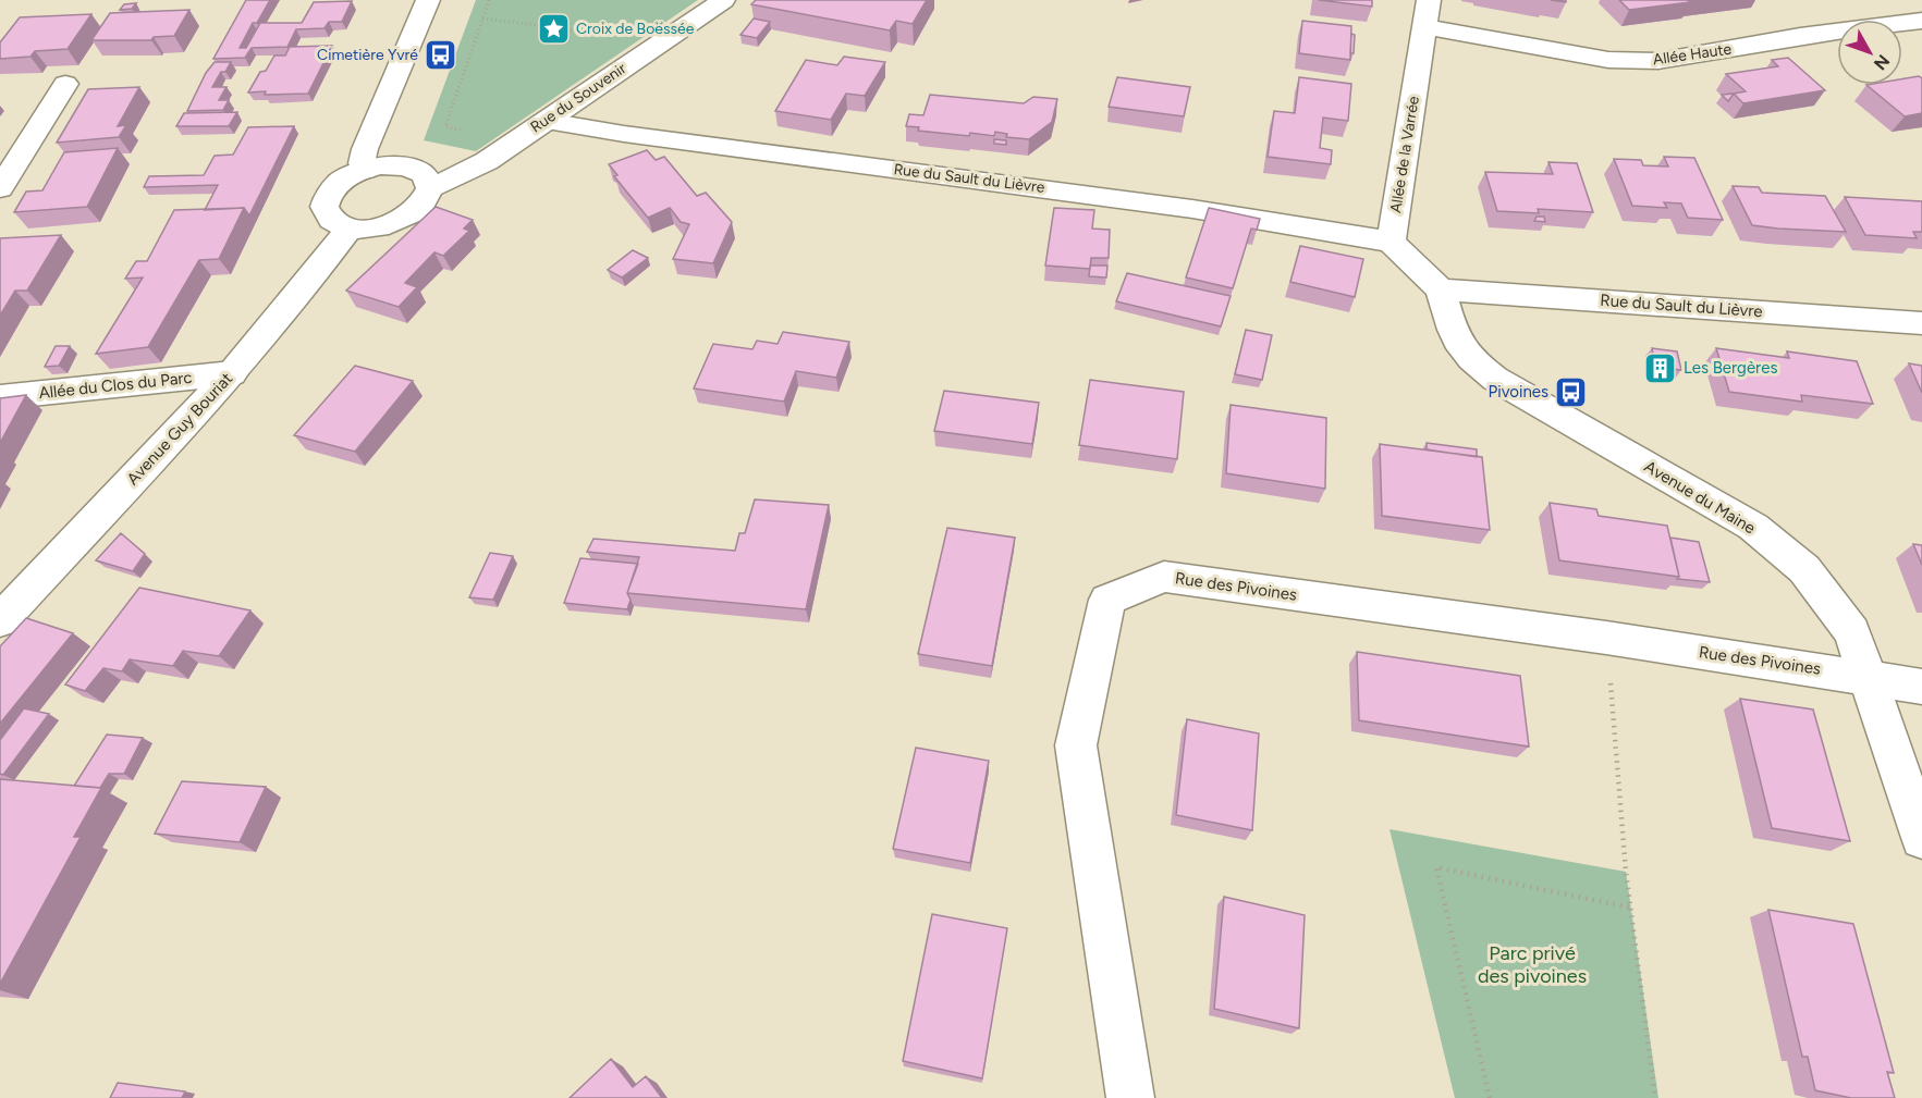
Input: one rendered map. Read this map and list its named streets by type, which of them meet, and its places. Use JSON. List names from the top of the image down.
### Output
{
  "streets": {
    "street": [
      "Allée Haute",
      "Rue du Souvenir",
      "Allée de la Varrée",
      "Rue du Sault du Lièvre",
      "Allée du Clos du Parc",
      "Avenue Guy Bouriat",
      "Avenue du Maine",
      "Rue des Pivoines"
    ]
  },
  "crossings": [
    ["Allée Haute", "Allée de la Varrée"],
    ["Rue du Souvenir", "Rue du Sault du Lièvre"],
    ["Rue du Souvenir", "Avenue Guy Bouriat"],
    ["Allée de la Varrée", "Rue du Sault du Lièvre"],
    ["Rue du Sault du Lièvre", "Avenue du Maine"],
    ["Allée du Clos du Parc", "Avenue Guy Bouriat"],
    ["Avenue du Maine", "Rue des Pivoines"]
  ],
  "parks": ["Parc privé des pivoines"],
  "places": {
    "place": ["Croix de Boëssée"],
    "bus stop": ["Cimetière Yvré", "Pivoines"],
    "building": ["Les Bergères"]
  },
  "north": "bottom right"
}
